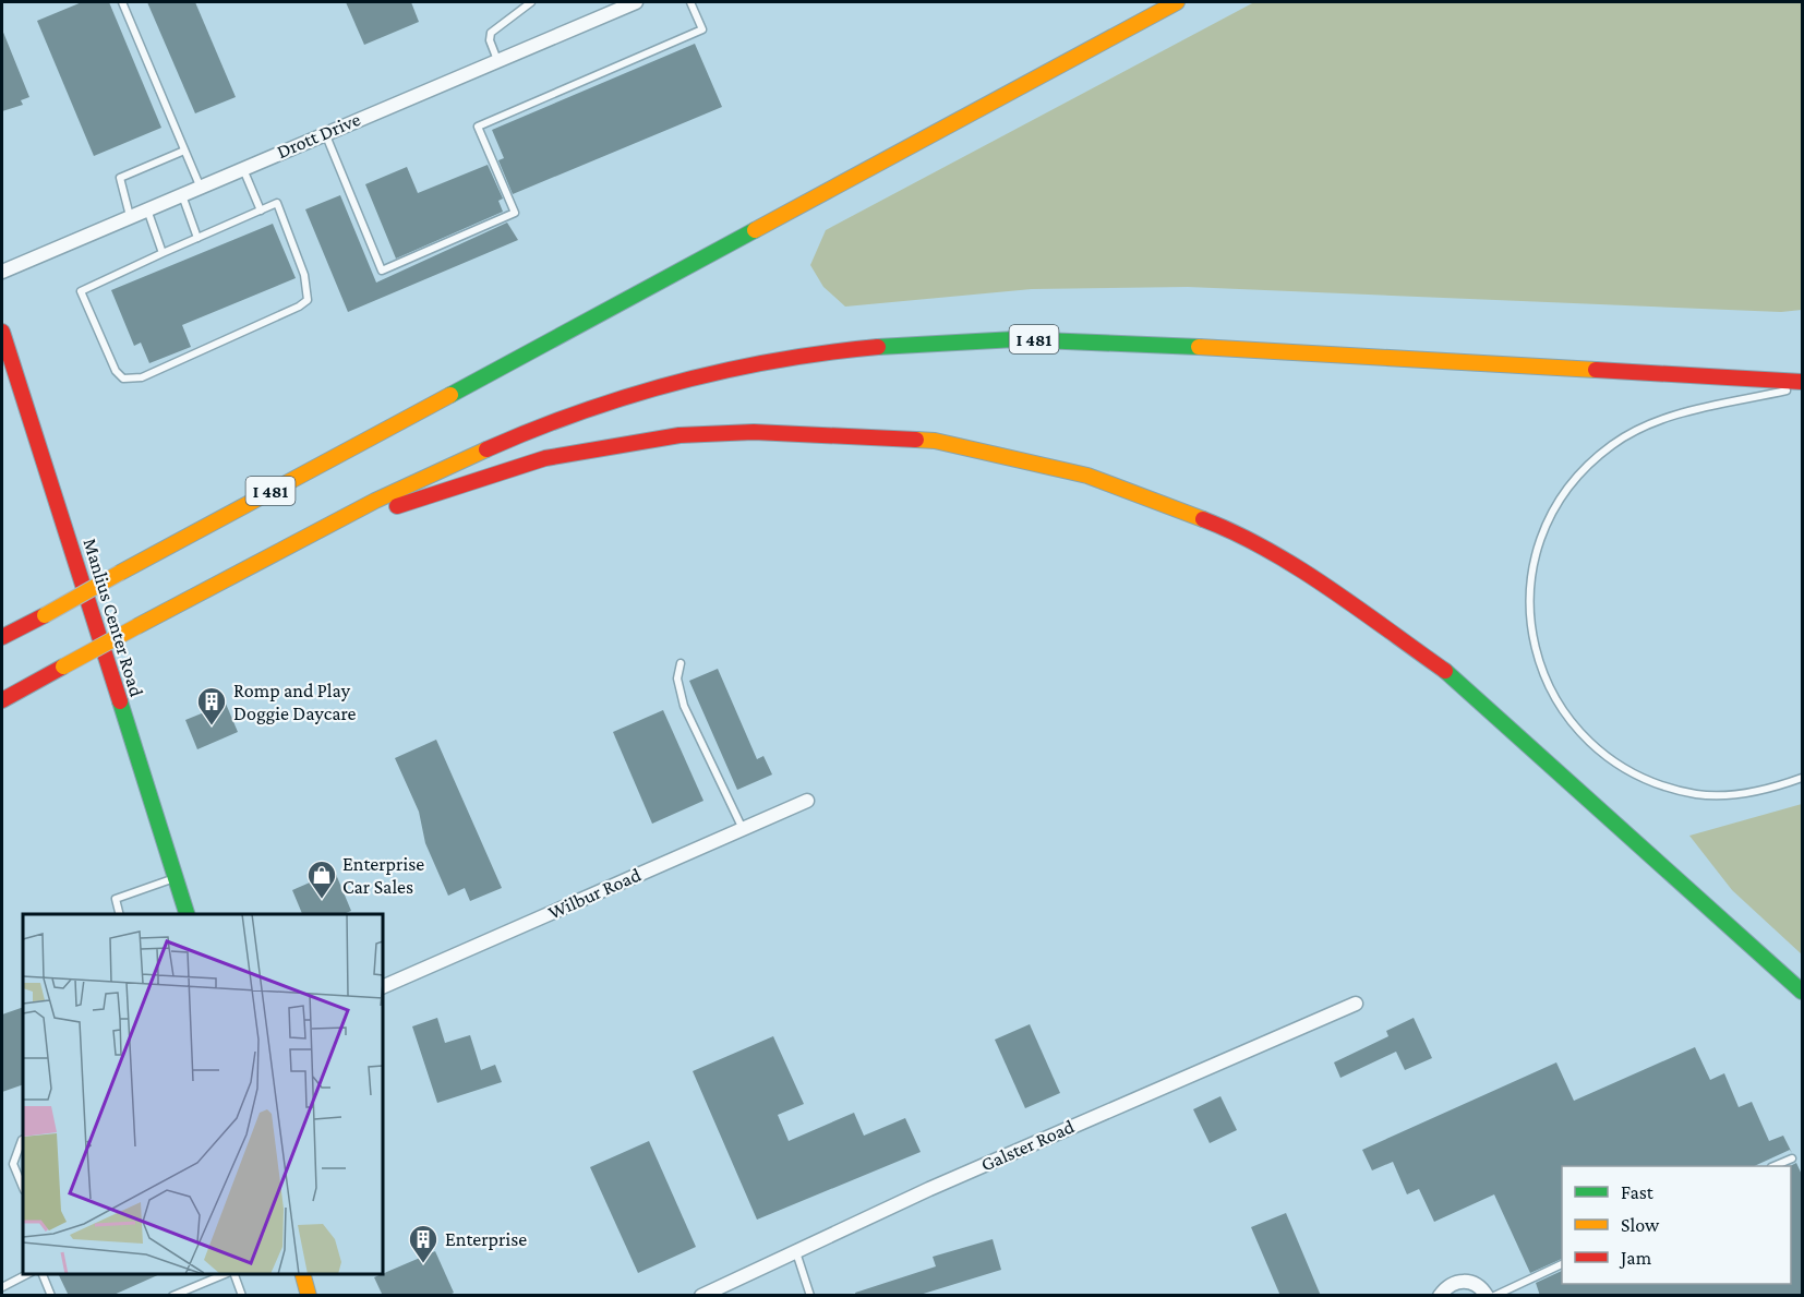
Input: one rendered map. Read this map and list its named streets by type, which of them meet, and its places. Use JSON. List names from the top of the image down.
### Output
{
  "streets": {
    "main road": ["I 481", "Manlius Center Road"],
    "street": ["Drott Drive", "Wilbur Road", "Galster Road"]
  },
  "places": {
    "building": ["Romp and Play Doggie Daycare", "Enterprise"],
    "shop": ["Enterprise Car Sales"]
  },
  "legend": ["Fast", "Slow", "Jam"]
}
